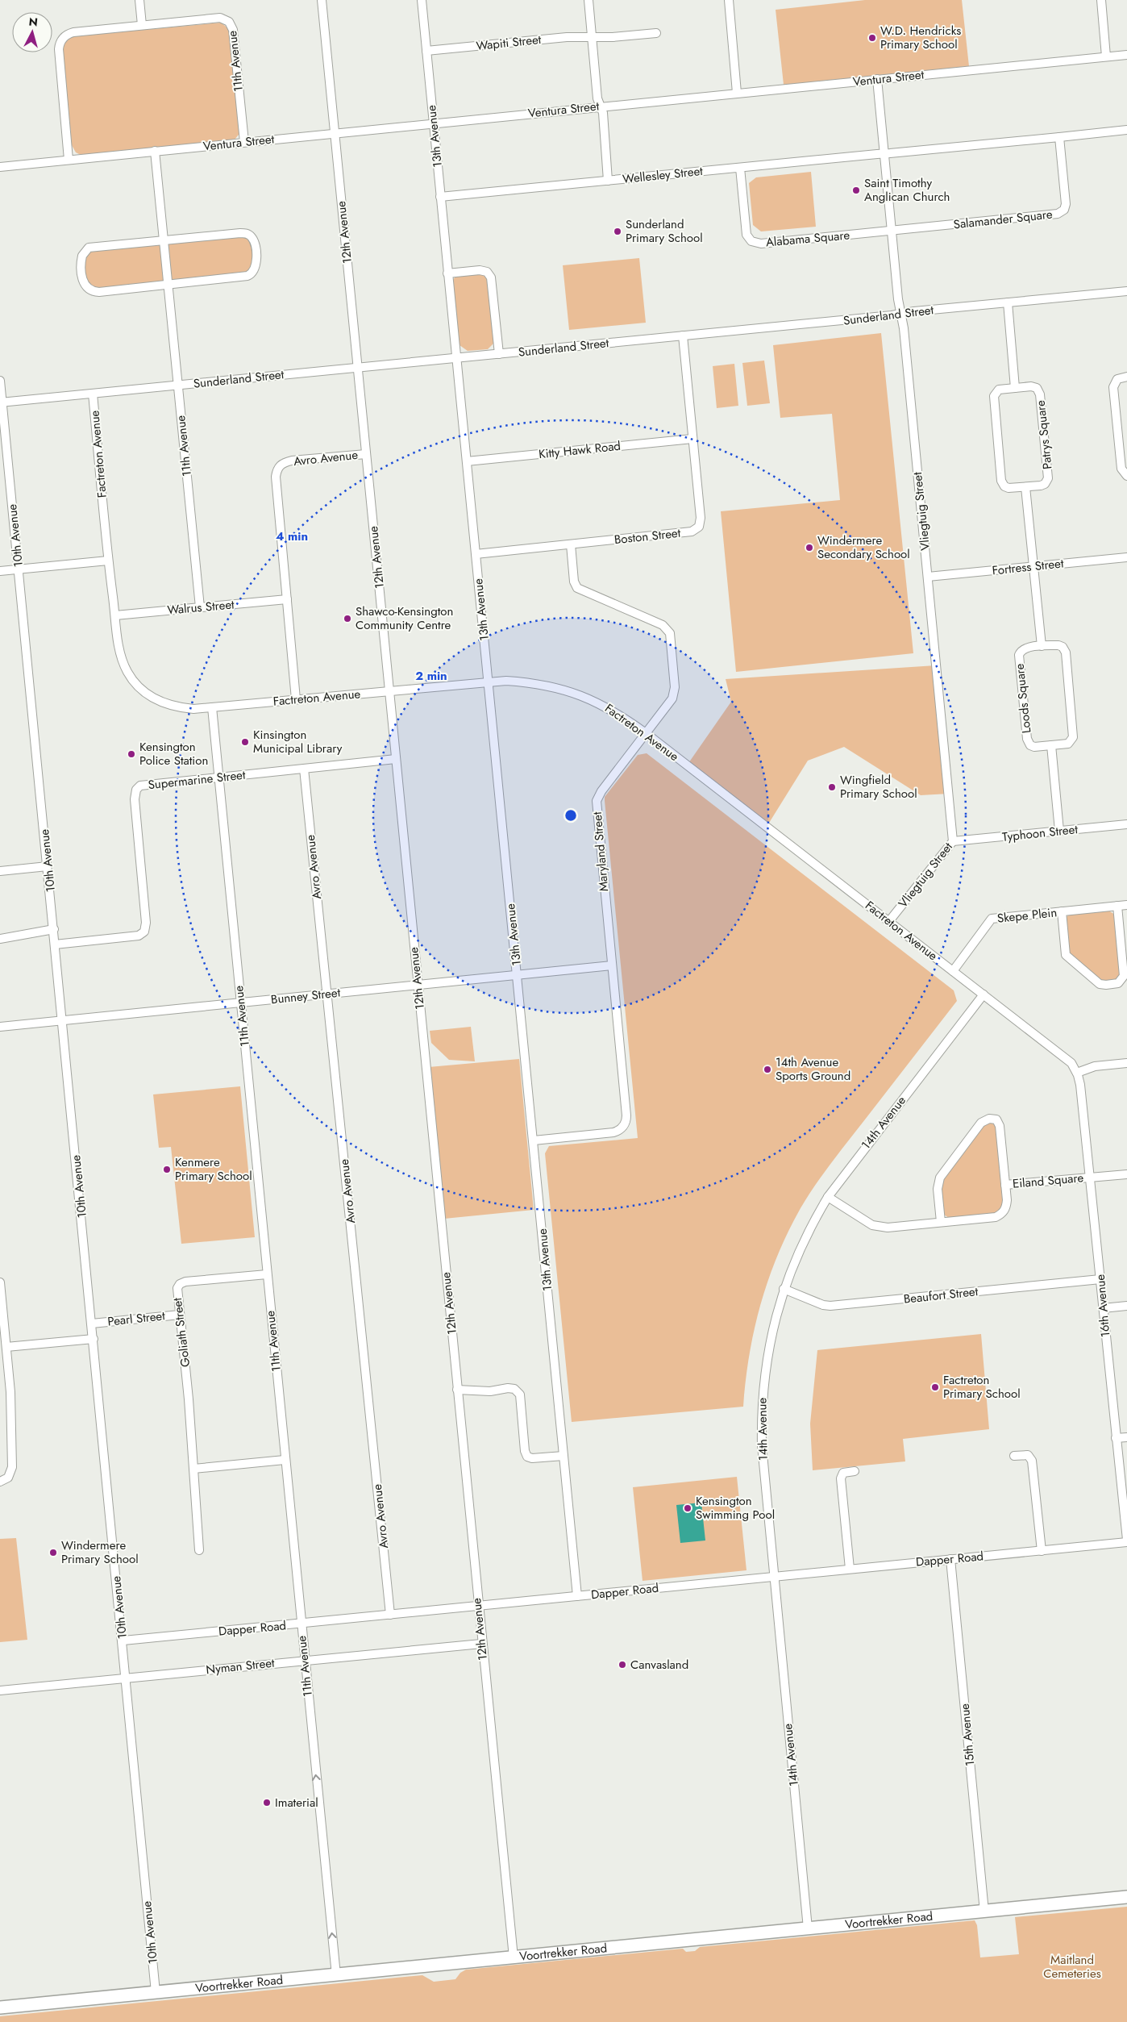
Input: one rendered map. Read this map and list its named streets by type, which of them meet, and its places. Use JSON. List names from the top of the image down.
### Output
{
  "streets": {
    "main road": ["Voortrekker Road"],
    "street": [
      "Wapiti Street",
      "11th Avenue",
      "Ventura Street",
      "13th Avenue",
      "Wellesley Street",
      "Salamander Square",
      "12th Avenue",
      "Alabama Square",
      "Sunderland Street",
      "Patrys Square",
      "Kitty Hawk Road",
      "Factreton Avenue",
      "Avro Avenue",
      "Vliegtuig Street",
      "10th Avenue",
      "Boston Street",
      "Fortress Street",
      "Walrus Street",
      "Loods Square",
      "Supermarine Street",
      "Typhoon Street",
      "Maryland Street",
      "Skepe Plein",
      "Bunney Street",
      "14th Avenue",
      "Eiland Square",
      "Beaufort Street",
      "16th Avenue",
      "Pearl Street",
      "Goliath Street",
      "Dapper Road",
      "Nyman Street",
      "15th Avenue"
    ]
  },
  "crossings": [
    ["Wapiti Street", "13th Avenue"],
    ["11th Avenue", "Ventura Street"],
    ["11th Avenue", "Sunderland Street"],
    ["11th Avenue", "Factreton Avenue"],
    ["11th Avenue", "Walrus Street"],
    ["11th Avenue", "Supermarine Street"],
    ["11th Avenue", "Bunney Street"],
    ["11th Avenue", "Goliath Street"],
    ["11th Avenue", "Dapper Road"],
    ["11th Avenue", "Nyman Street"],
    ["11th Avenue", "Voortrekker Road"],
    ["Ventura Street", "13th Avenue"],
    ["Ventura Street", "12th Avenue"],
    ["Ventura Street", "Vliegtuig Street"],
    ["13th Avenue", "Wellesley Street"],
    ["13th Avenue", "Sunderland Street"],
    ["13th Avenue", "Kitty Hawk Road"],
    ["13th Avenue", "Factreton Avenue"],
    ["13th Avenue", "Boston Street"],
    ["13th Avenue", "Maryland Street"],
    ["13th Avenue", "Bunney Street"],
    ["13th Avenue", "Dapper Road"],
    ["Wellesley Street", "Alabama Square"],
    ["Wellesley Street", "Vliegtuig Street"],
    ["Salamander Square", "Alabama Square"],
    ["Salamander Square", "Vliegtuig Street"],
    ["12th Avenue", "Sunderland Street"],
    ["12th Avenue", "Factreton Avenue"],
    ["12th Avenue", "Avro Avenue"],
    ["12th Avenue", "Supermarine Street"],
    ["12th Avenue", "Bunney Street"],
    ["12th Avenue", "Dapper Road"],
    ["12th Avenue", "Nyman Street"],
    ["12th Avenue", "Voortrekker Road"],
    ["Alabama Square", "Vliegtuig Street"],
    ["Sunderland Street", "Factreton Avenue"],
    ["Sunderland Street", "Vliegtuig Street"],
    ["Sunderland Street", "10th Avenue"],
    ["Sunderland Street", "Boston Street"],
    ["Kitty Hawk Road", "Boston Street"],
    ["Factreton Avenue", "Avro Avenue"],
    ["Factreton Avenue", "Vliegtuig Street"],
    ["Factreton Avenue", "Walrus Street"],
    ["Factreton Avenue", "Maryland Street"],
    ["Factreton Avenue", "Skepe Plein"],
    ["Factreton Avenue", "14th Avenue"],
    ["Factreton Avenue", "16th Avenue"],
    ["Avro Avenue", "Walrus Street"],
    ["Avro Avenue", "Supermarine Street"],
    ["Avro Avenue", "Bunney Street"],
    ["Avro Avenue", "Dapper Road"],
    ["Vliegtuig Street", "Fortress Street"],
    ["Vliegtuig Street", "Typhoon Street"],
    ["10th Avenue", "Supermarine Street"],
    ["10th Avenue", "Bunney Street"],
    ["10th Avenue", "Pearl Street"],
    ["10th Avenue", "Dapper Road"],
    ["10th Avenue", "Nyman Street"],
    ["10th Avenue", "Voortrekker Road"],
    ["Boston Street", "Maryland Street"],
    ["Maryland Street", "Bunney Street"],
    ["14th Avenue", "Eiland Square"],
    ["14th Avenue", "Beaufort Street"],
    ["14th Avenue", "Dapper Road"],
    ["14th Avenue", "Voortrekker Road"],
    ["Eiland Square", "16th Avenue"],
    ["Beaufort Street", "16th Avenue"],
    ["16th Avenue", "Dapper Road"],
    ["Pearl Street", "Goliath Street"],
    ["Dapper Road", "15th Avenue"],
    ["15th Avenue", "Voortrekker Road"]
  ],
  "parks": ["Maitland Cemeteries"],
  "places": [
    "W.D. Hendricks Primary School",
    "Saint Timothy Anglican Church",
    "Sunderland Primary School",
    "Windermere Secondary School",
    "Shawco-Kensington Community Centre",
    "Kinsington Municipal Library",
    "Kensington Police Station",
    "Wingfield Primary School",
    "14th Avenue Sports Ground",
    "Kenmere Primary School",
    "Factreton Primary School",
    "Kensington Swimming Pool",
    "Windermere Primary School",
    "Canvasland",
    "Imaterial"
  ],
  "north": "top",
  "rings": ["4 min", "2 min"]
}
